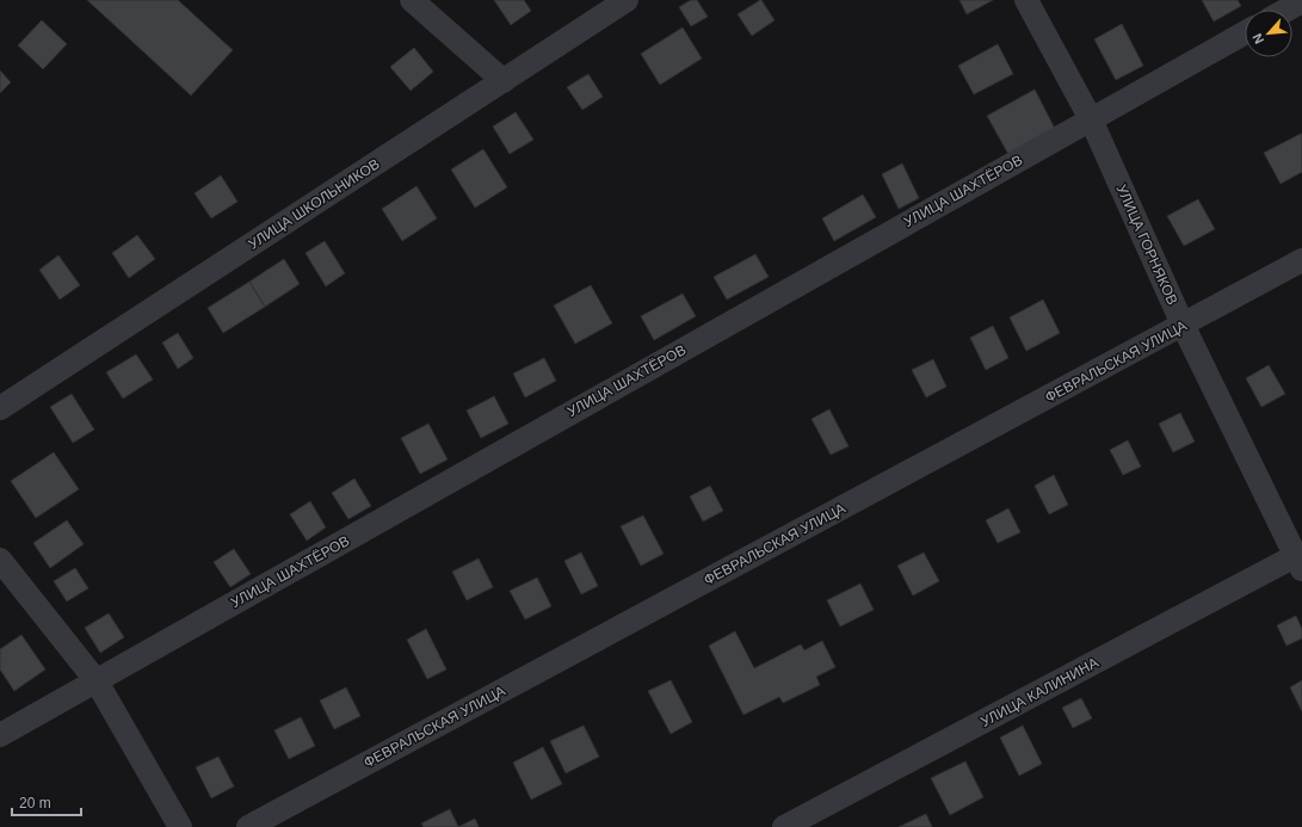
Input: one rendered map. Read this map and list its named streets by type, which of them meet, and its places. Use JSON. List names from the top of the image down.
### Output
{
  "streets": {
    "street": [
      "УЛИЦА ШАХТЁРОВ",
      "УЛИЦА ШКОЛЬНИКОВ",
      "УЛИЦА ГОРНЯКОВ",
      "ФЕВРАЛЬСКАЯ УЛИЦА",
      "УЛИЦА КАЛИНИНА"
    ]
  },
  "crossings": [
    ["УЛИЦА ШАХТЁРОВ", "УЛИЦА ГОРНЯКОВ"],
    ["УЛИЦА ГОРНЯКОВ", "ФЕВРАЛЬСКАЯ УЛИЦА"],
    ["УЛИЦА ГОРНЯКОВ", "УЛИЦА КАЛИНИНА"]
  ],
  "scale_bar": "20 m",
  "north": "bottom left"
}
